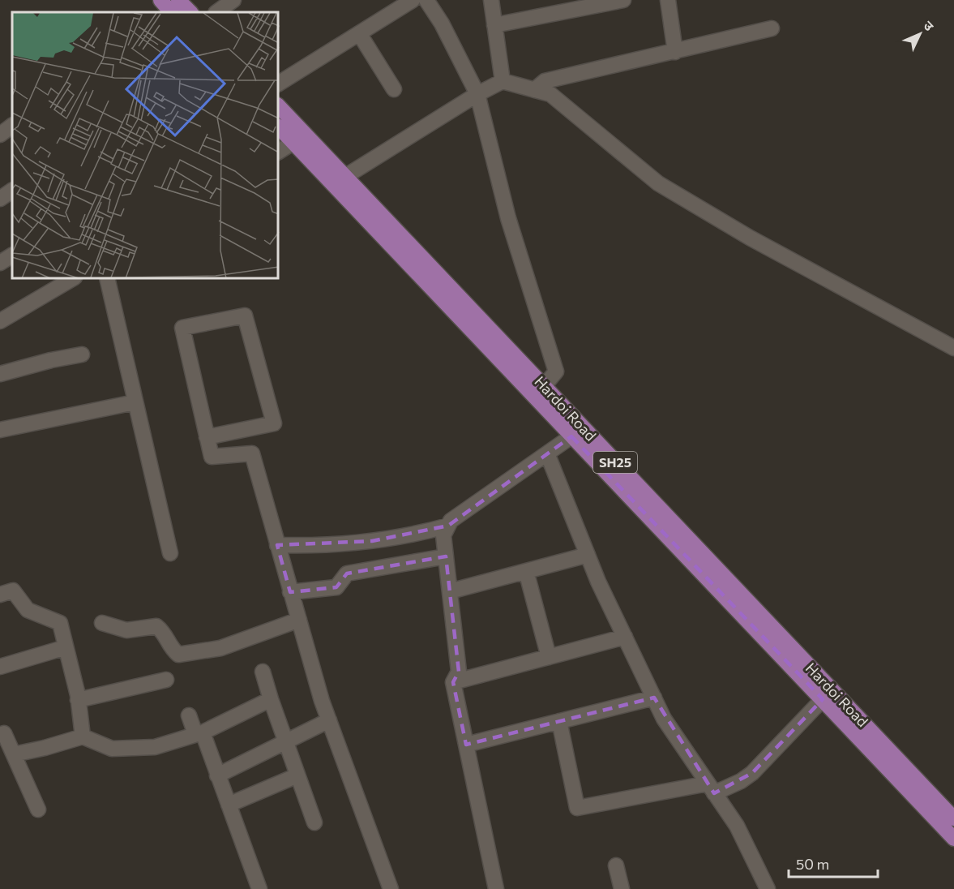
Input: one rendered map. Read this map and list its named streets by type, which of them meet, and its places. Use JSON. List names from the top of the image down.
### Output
{
  "streets": {
    "main road": ["Hardoi Road", "SH25"]
  },
  "scale_bar": "50 m",
  "north": "top right"
}
